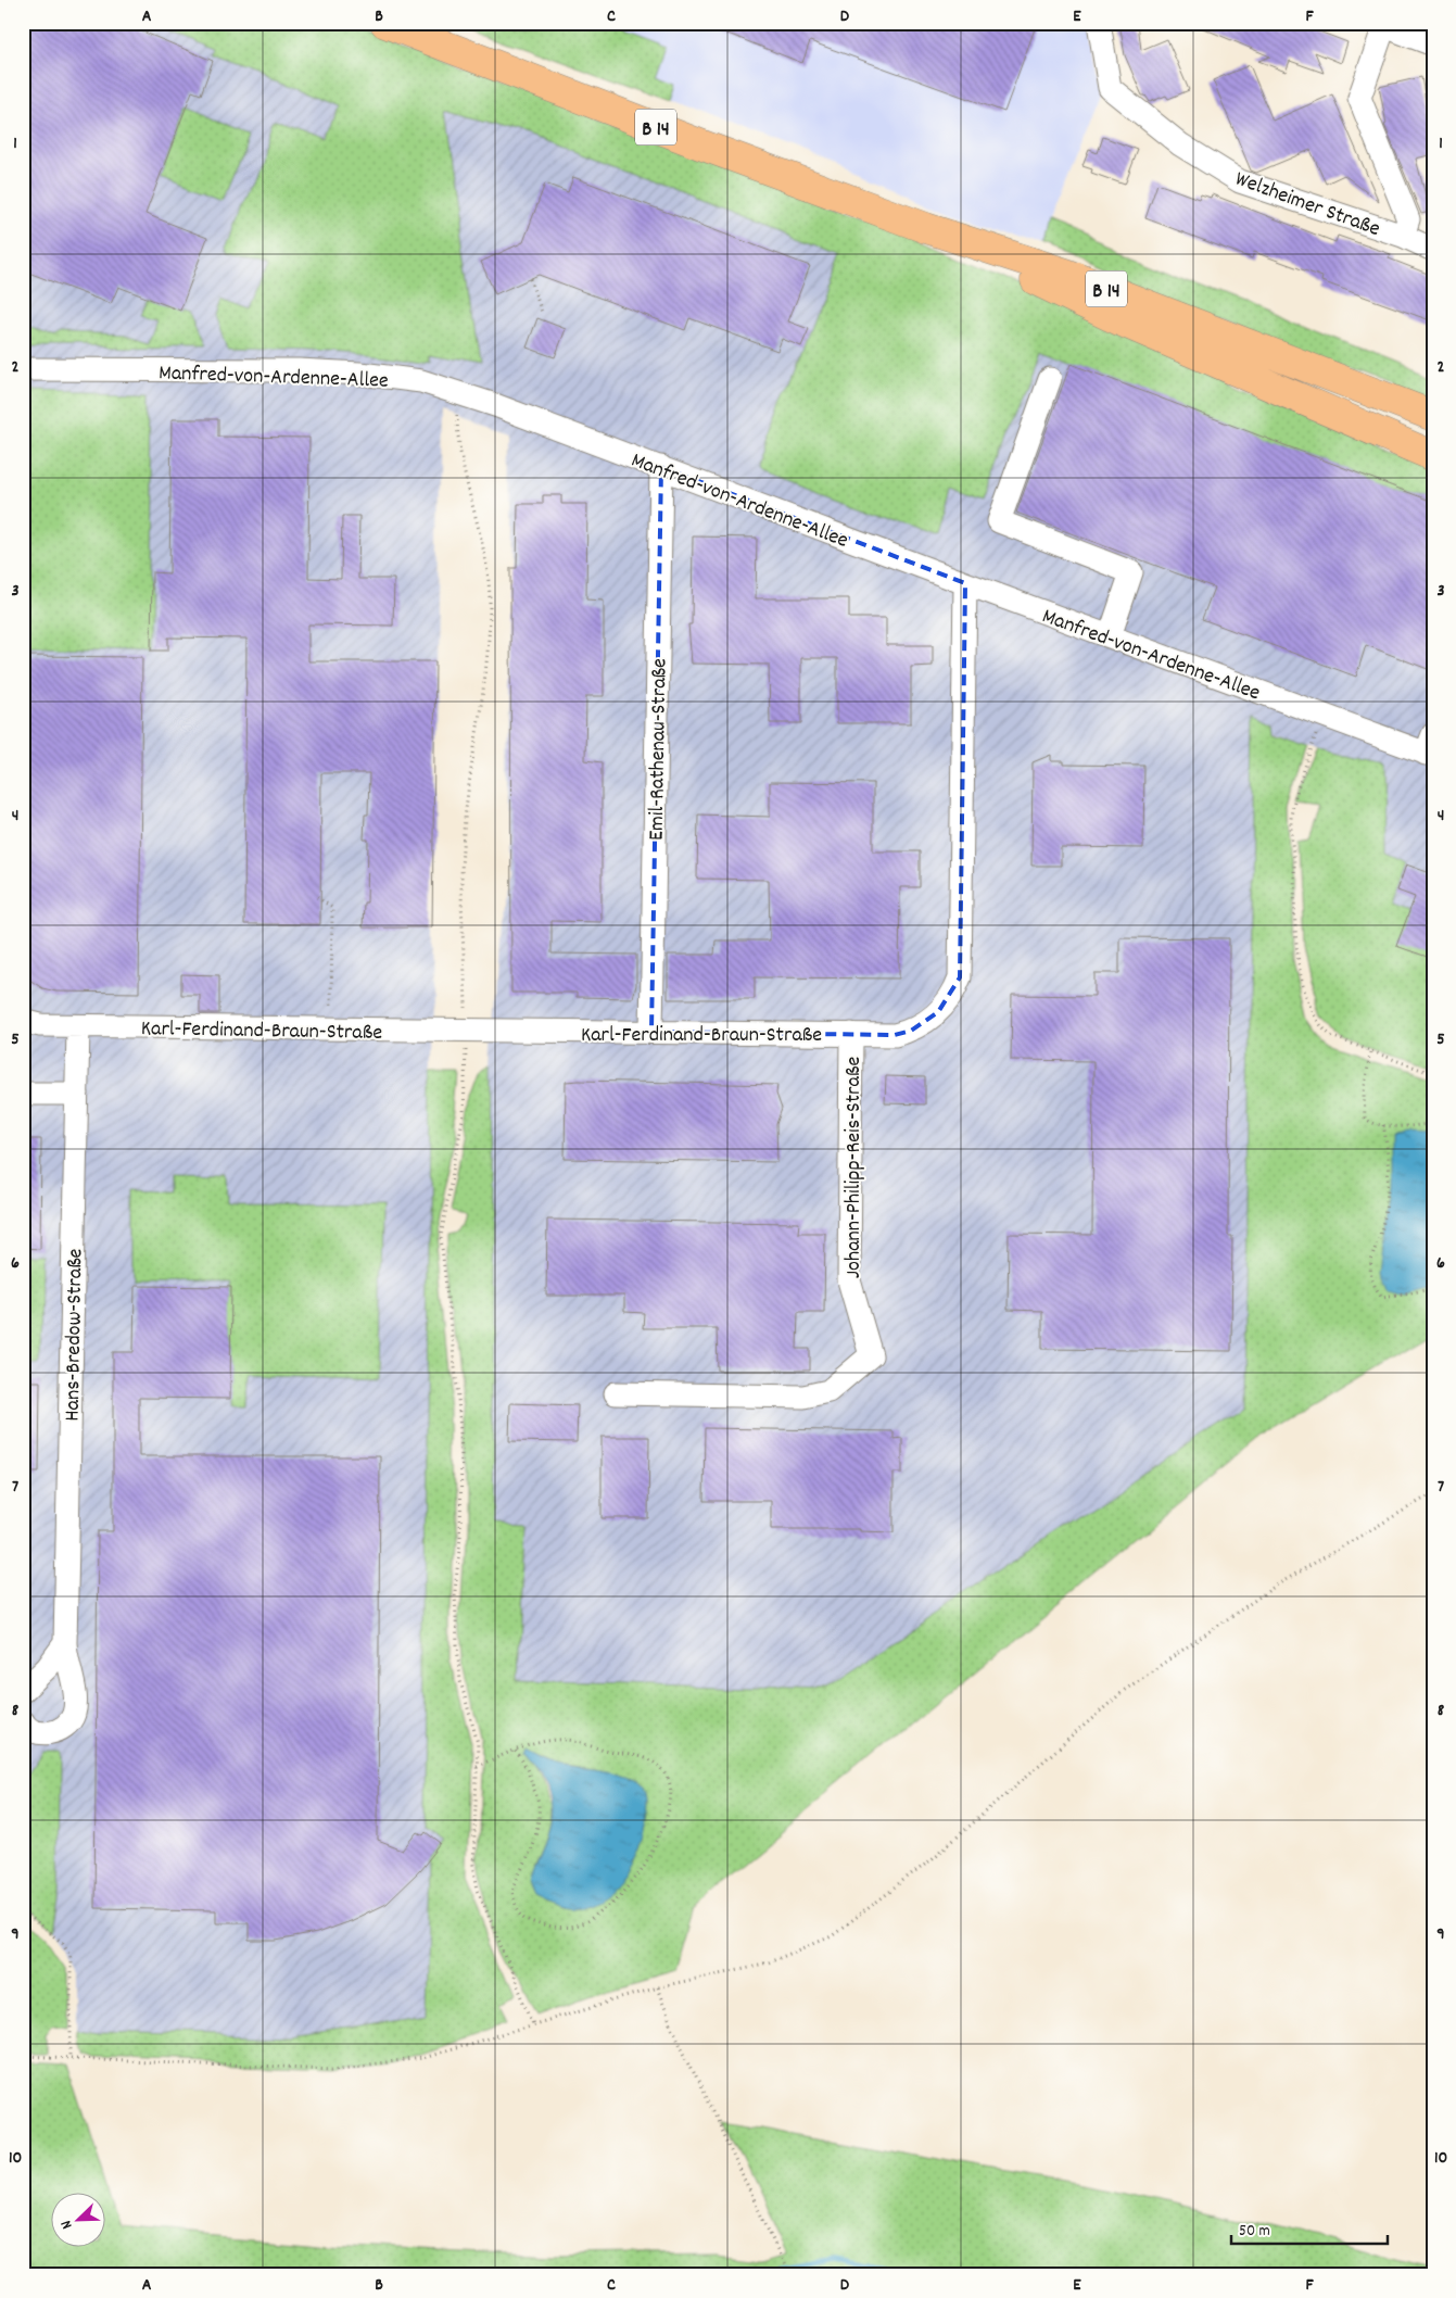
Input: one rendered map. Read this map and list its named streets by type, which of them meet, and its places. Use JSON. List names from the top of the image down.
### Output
{
  "streets": {
    "main road": ["B 14"],
    "street": [
      "Welzheimer Straße",
      "Manfred-von-Ardenne-Allee",
      "Emil-Rathenau-Straße",
      "Karl-Ferdinand-Braun-Straße",
      "Johann-Philipp-Reis-Straße",
      "Hans-Bredow-Straße"
    ]
  },
  "crossings": [
    ["Manfred-von-Ardenne-Allee", "Emil-Rathenau-Straße"],
    ["Manfred-von-Ardenne-Allee", "Karl-Ferdinand-Braun-Straße"],
    ["Emil-Rathenau-Straße", "Karl-Ferdinand-Braun-Straße"],
    ["Karl-Ferdinand-Braun-Straße", "Johann-Philipp-Reis-Straße"],
    ["Karl-Ferdinand-Braun-Straße", "Hans-Bredow-Straße"]
  ],
  "scale_bar": "50 m",
  "north": "bottom left",
  "grid": {
    "columns": [
      "A",
      "B",
      "C",
      "D",
      "E",
      "F"
    ],
    "rows": [
      "1",
      "2",
      "3",
      "4",
      "5",
      "6",
      "7",
      "8",
      "9",
      "10"
    ]
  }
}
